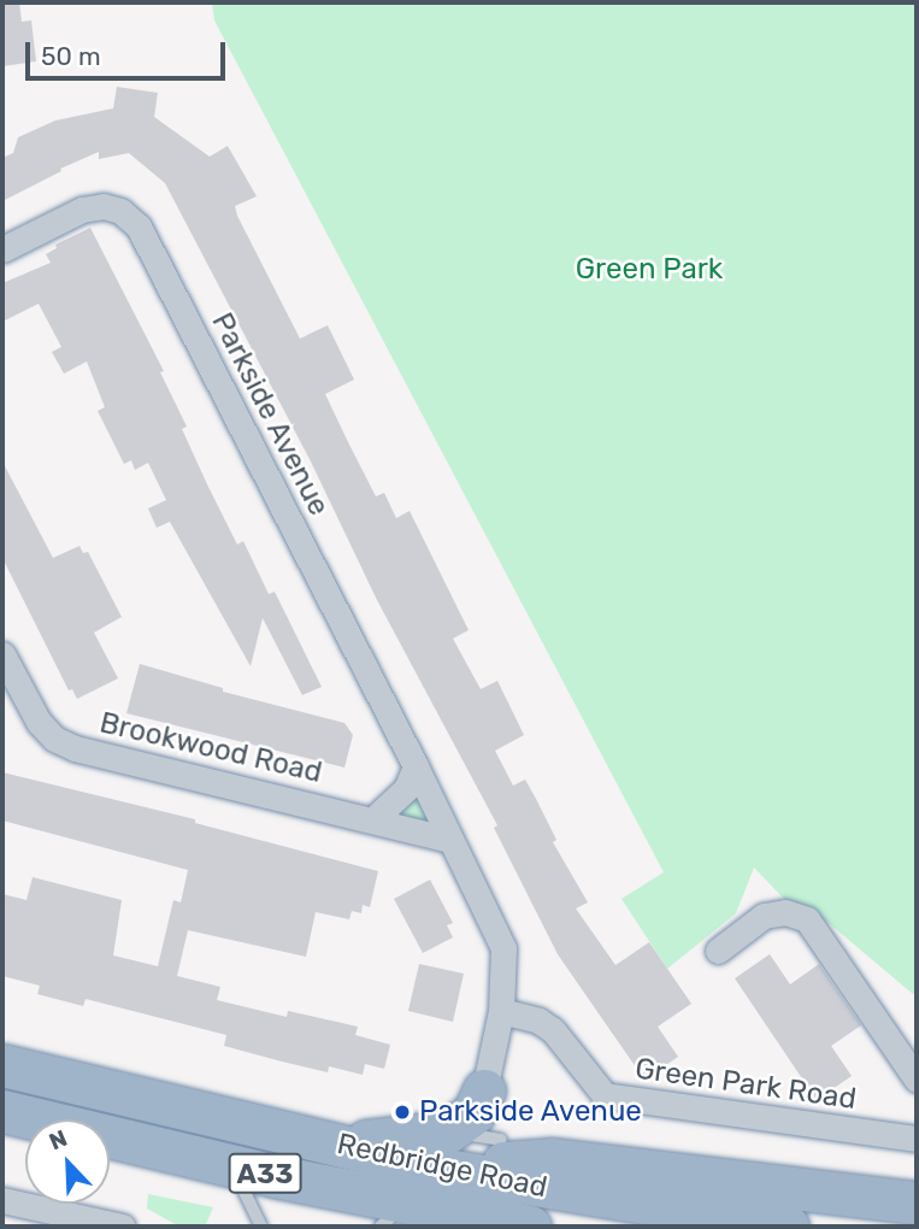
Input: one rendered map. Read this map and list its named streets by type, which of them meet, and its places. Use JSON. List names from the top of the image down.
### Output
{
  "streets": {
    "highway": ["Redbridge Road", "A33"],
    "street": ["Parkside Avenue", "Brookwood Road", "Green Park Road"]
  },
  "crossings": [
    ["Parkside Avenue", "Brookwood Road"],
    ["Parkside Avenue", "Green Park Road"],
    ["Redbridge Road", "A33"]
  ],
  "parks": ["Green Park"],
  "places": ["Parkside Avenue"],
  "scale_bar": "50 m",
  "north": "top left"
}
